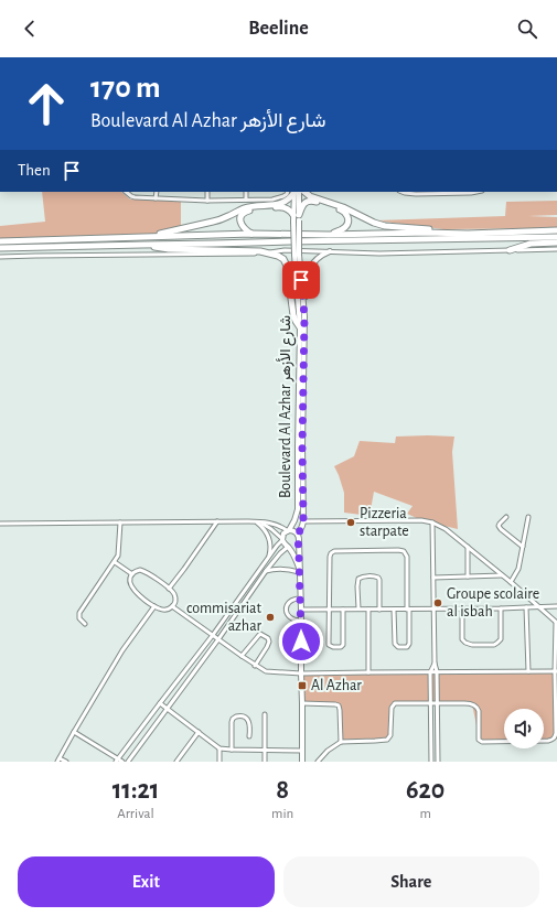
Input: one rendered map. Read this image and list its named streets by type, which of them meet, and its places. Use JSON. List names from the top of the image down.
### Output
{
  "streets": {
    "main road": ["Boulevard Al Azhar شارع الأزهر"]
  },
  "places": {
    "other": ["Pizzeria starpate", "Groupe scolaire al isbah", "commisariat azhar"],
    "transit": ["Al Azhar"]
  },
  "page": {
    "header": "Beeline",
    "turn": ["170 m", "Boulevard Al Azhar شارع الأزهر"],
    "then": "Then",
    "eta": [
      "11:21",
      "Arrival",
      "8",
      "min",
      "620",
      "m"
    ],
    "buttons": ["Exit", "Share"]
  }
}
